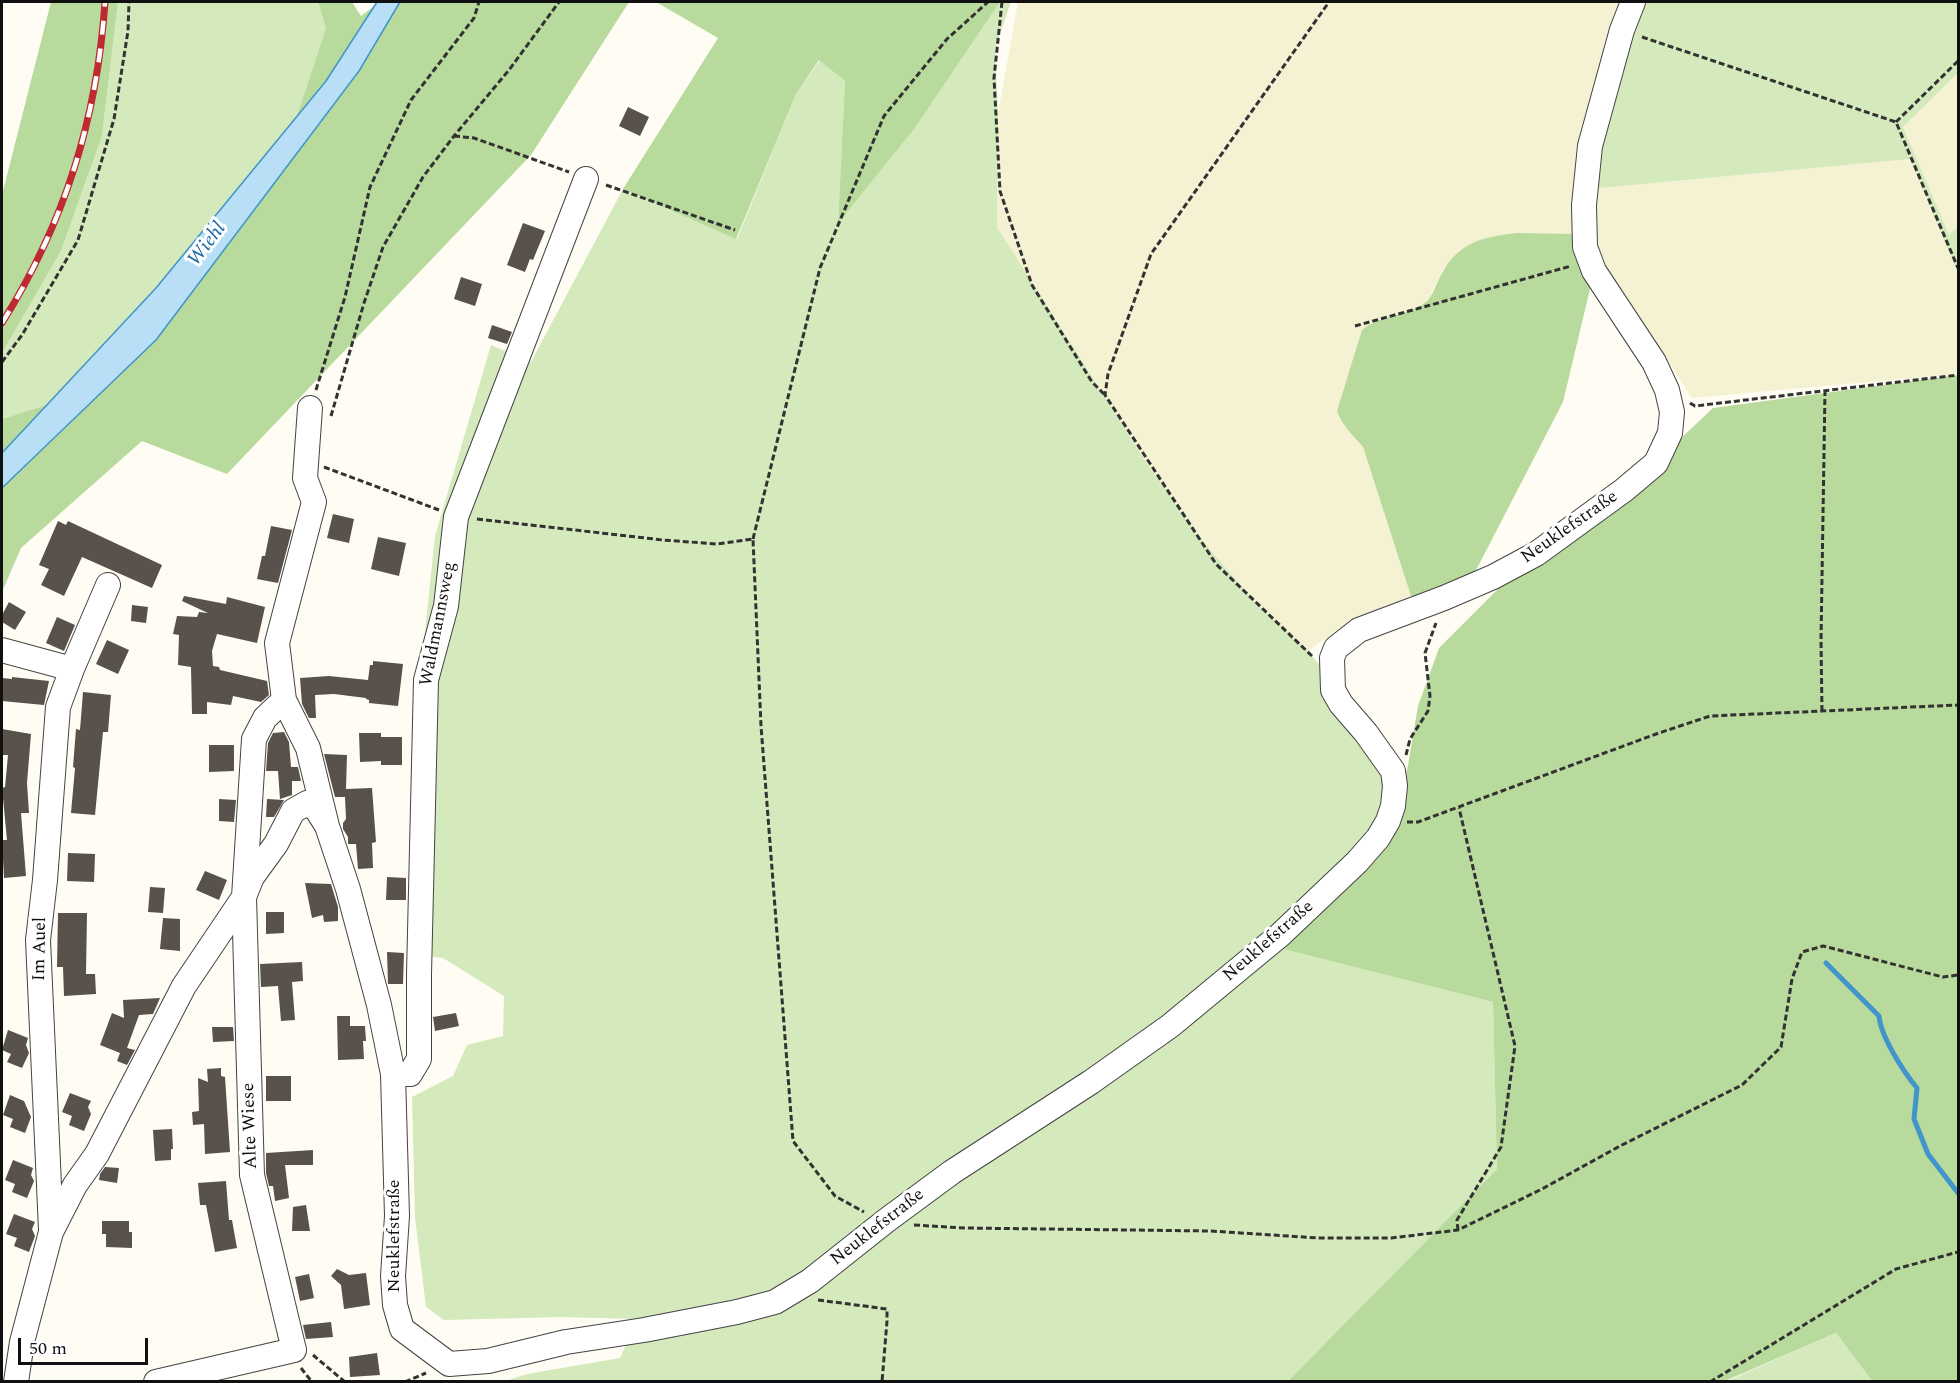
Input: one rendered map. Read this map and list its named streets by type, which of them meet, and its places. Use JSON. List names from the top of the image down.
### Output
{
  "streets": {
    "street": [
      "Neuklefstraße",
      "Waldmannsweg",
      "Im Auel",
      "Alte Wiese"
    ]
  },
  "crossings": [
    ["Neuklefstraße", "Waldmannsweg"],
    ["Neuklefstraße", "Im Auel"],
    ["Neuklefstraße", "Alte Wiese"]
  ],
  "water": ["Wiehl"],
  "scale_bar": "50 m"
}
